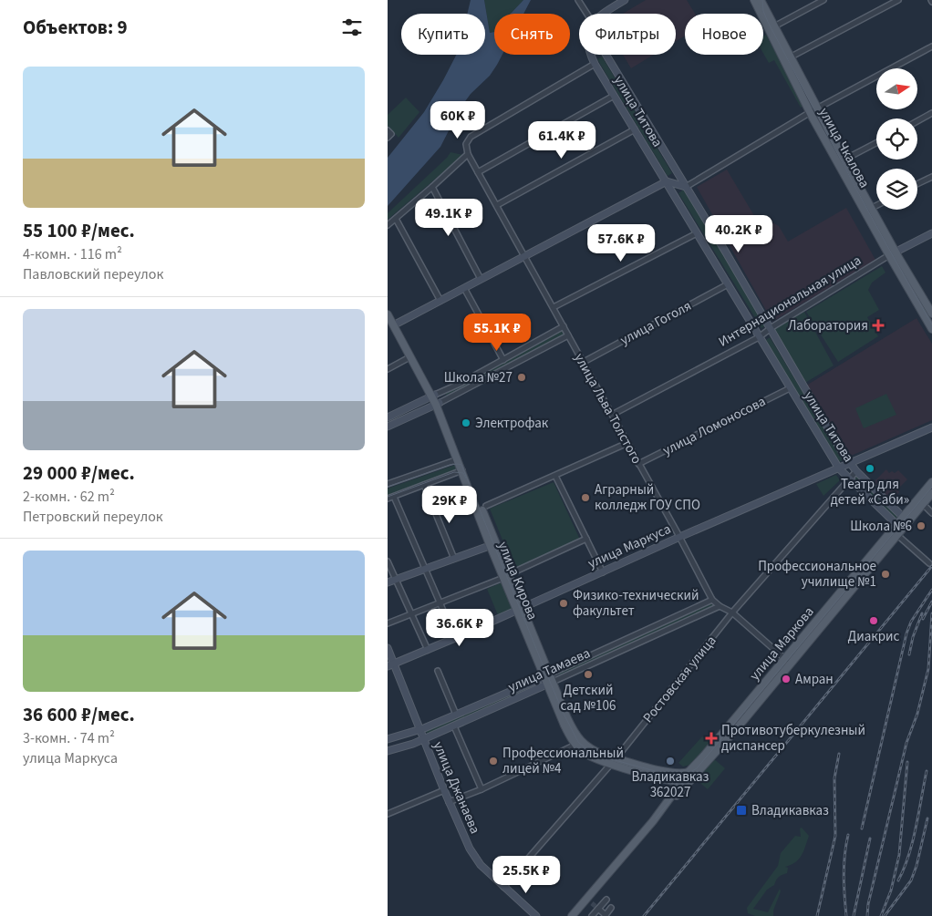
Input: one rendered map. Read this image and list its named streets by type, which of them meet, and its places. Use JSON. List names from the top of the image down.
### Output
{
  "streets": {
    "main road": ["улица Чкалова", "улица Кирова", "улица Маркова"],
    "street": [
      "улица Титова",
      "Интернациональная улица",
      "улица Гоголя",
      "улица Льва Толстого",
      "улица Ломоносова",
      "улица Маркуса",
      "улица Тамаева",
      "Ростовская улица",
      "улица Джанаева"
    ]
  },
  "crossings": [
    ["улица Титова", "Интернациональная улица"],
    ["улица Титова", "улица Гоголя"],
    ["улица Титова", "улица Ломоносова"],
    ["улица Титова", "улица Маркуса"],
    ["улица Титова", "улица Маркова"],
    ["улица Титова", "Ростовская улица"],
    ["улица Чкалова", "Интернациональная улица"],
    ["Интернациональная улица", "улица Льва Толстого"],
    ["улица Гоголя", "улица Льва Толстого"],
    ["улица Льва Толстого", "улица Ломоносова"],
    ["улица Льва Толстого", "улица Маркуса"],
    ["улица Льва Толстого", "улица Маркова"],
    ["улица Льва Толстого", "улица Тамаева"],
    ["улица Льва Толстого", "Ростовская улица"],
    ["улица Маркуса", "улица Кирова"],
    ["улица Маркуса", "улица Джанаева"],
    ["улица Кирова", "улица Маркова"],
    ["улица Кирова", "улица Тамаева"],
    ["улица Кирова", "Ростовская улица"],
    ["улица Тамаева", "улица Джанаева"],
    ["Ростовская улица", "улица Джанаева"]
  ],
  "places": {
    "health": ["Лаборатория", "Противотуберкулезный диспансер"],
    "other": [
      "Школа №27",
      "Электрофак",
      "Театр для детей «Саби»",
      "Аграрный колледж ГОУ СПО",
      "Школа №6",
      "Профессиональное училище №1",
      "Физико-технический факультет",
      "Диакрис",
      "Детский сад №106",
      "Амран",
      "Профессиональный лицей №4",
      "Владикавказ 362027"
    ],
    "transit": ["Владикавказ"]
  },
  "north": "right",
  "page": {
    "heading": "Объектов: 9",
    "chip": [
      "Купить",
      "Снять",
      "Фильтры",
      "Новое"
    ],
    "list": [
      {
        "name": "55 100 ₽/мес.",
        "note": "4-комн. · 116 m² · Павловский переулок"
      },
      {
        "name": "29 000 ₽/мес.",
        "note": "2-комн. · 62 m² · Петровский переулок"
      },
      {
        "name": "36 600 ₽/мес.",
        "note": "3-комн. · 74 m² · улица Маркуса"
      }
    ],
    "price": [
      "60K ₽",
      "61.4K ₽",
      "49.1K ₽",
      "40.2K ₽",
      "57.6K ₽",
      "55.1K ₽",
      "29K ₽",
      "36.6K ₽",
      "25.5K ₽"
    ]
  }
}
